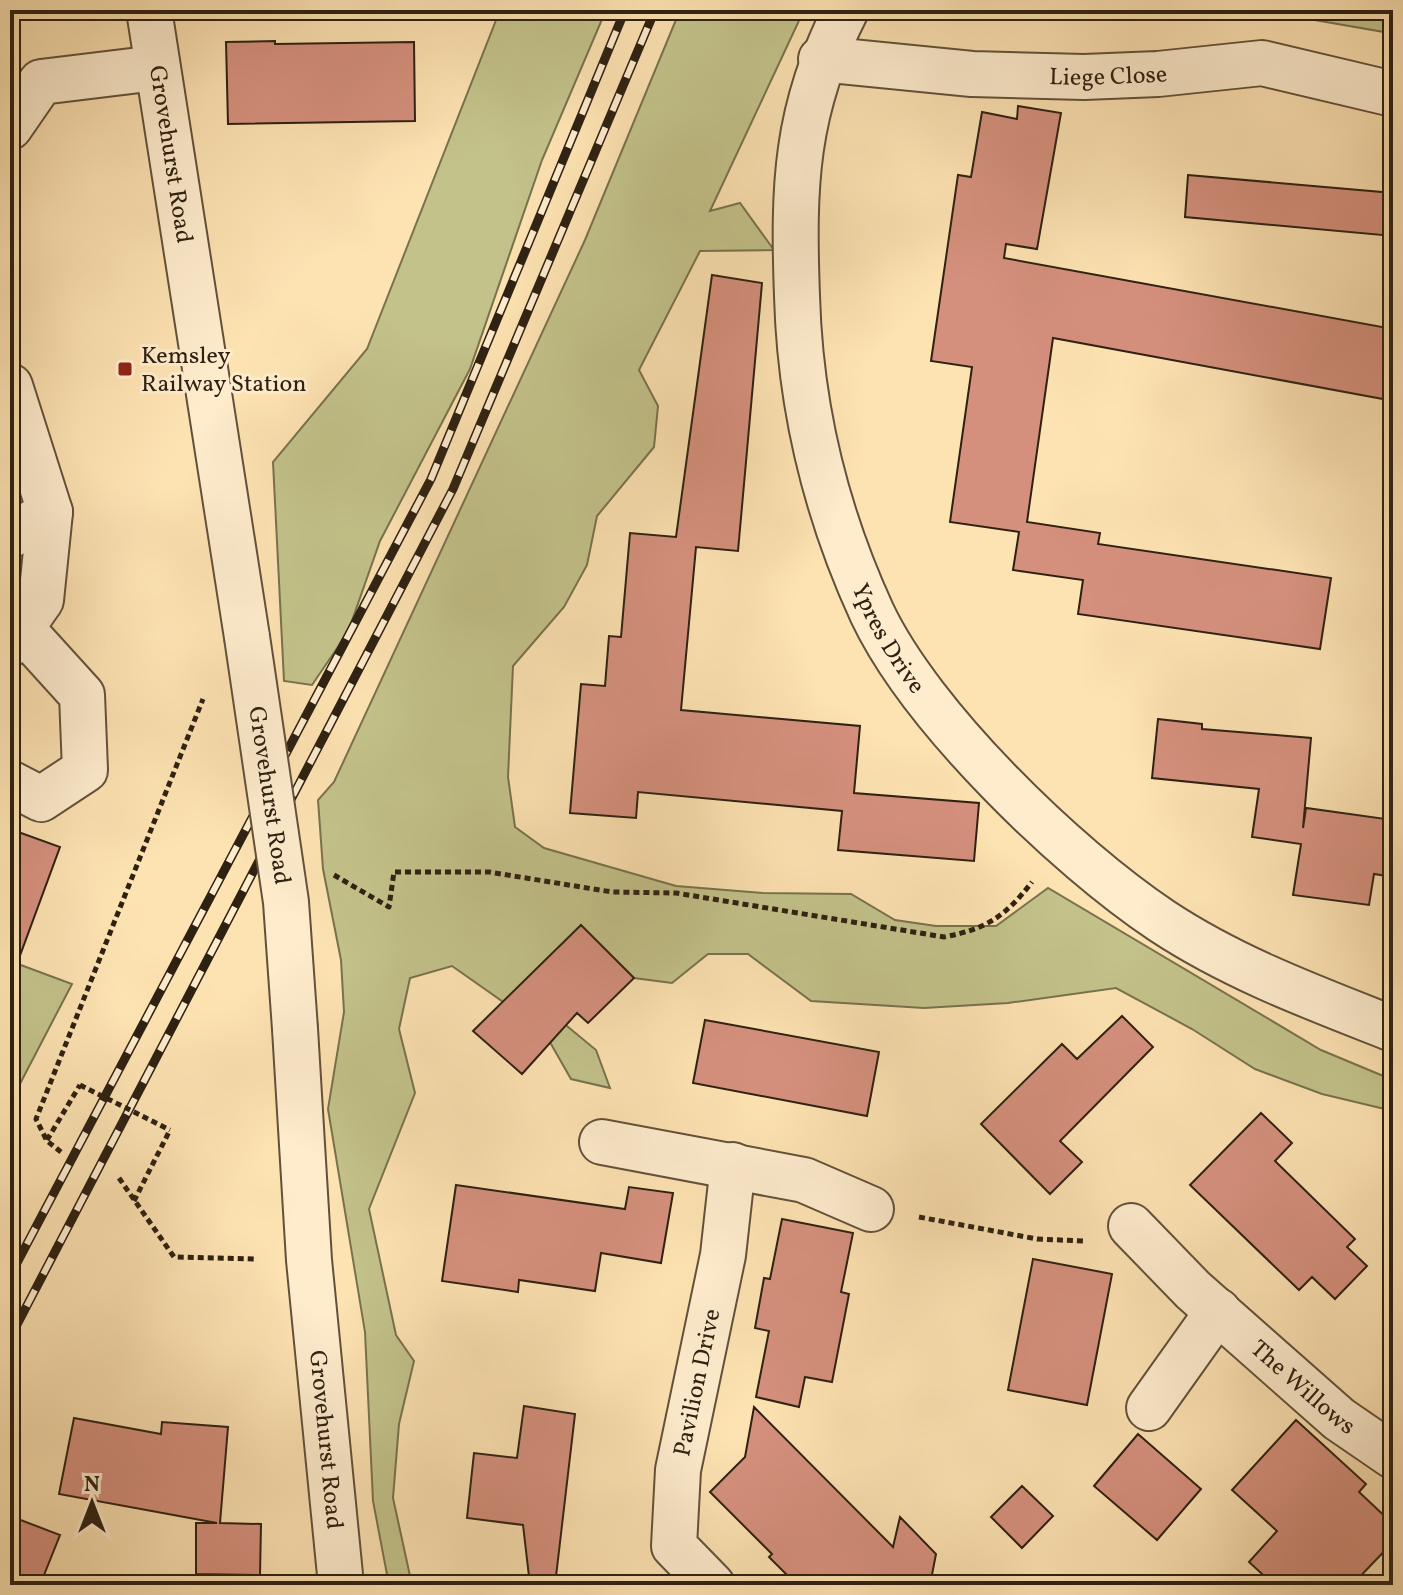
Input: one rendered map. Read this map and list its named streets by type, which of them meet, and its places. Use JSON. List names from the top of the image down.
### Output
{
  "streets": {
    "street": [
      "Liege Close",
      "Grovehurst Road",
      "Ypres Drive",
      "Pavilion Drive",
      "The Willows"
    ]
  },
  "crossings": [
    ["Liege Close", "Ypres Drive"]
  ],
  "places": {
    "transit": ["Kemsley Railway Station"]
  },
  "north": "top"
}
